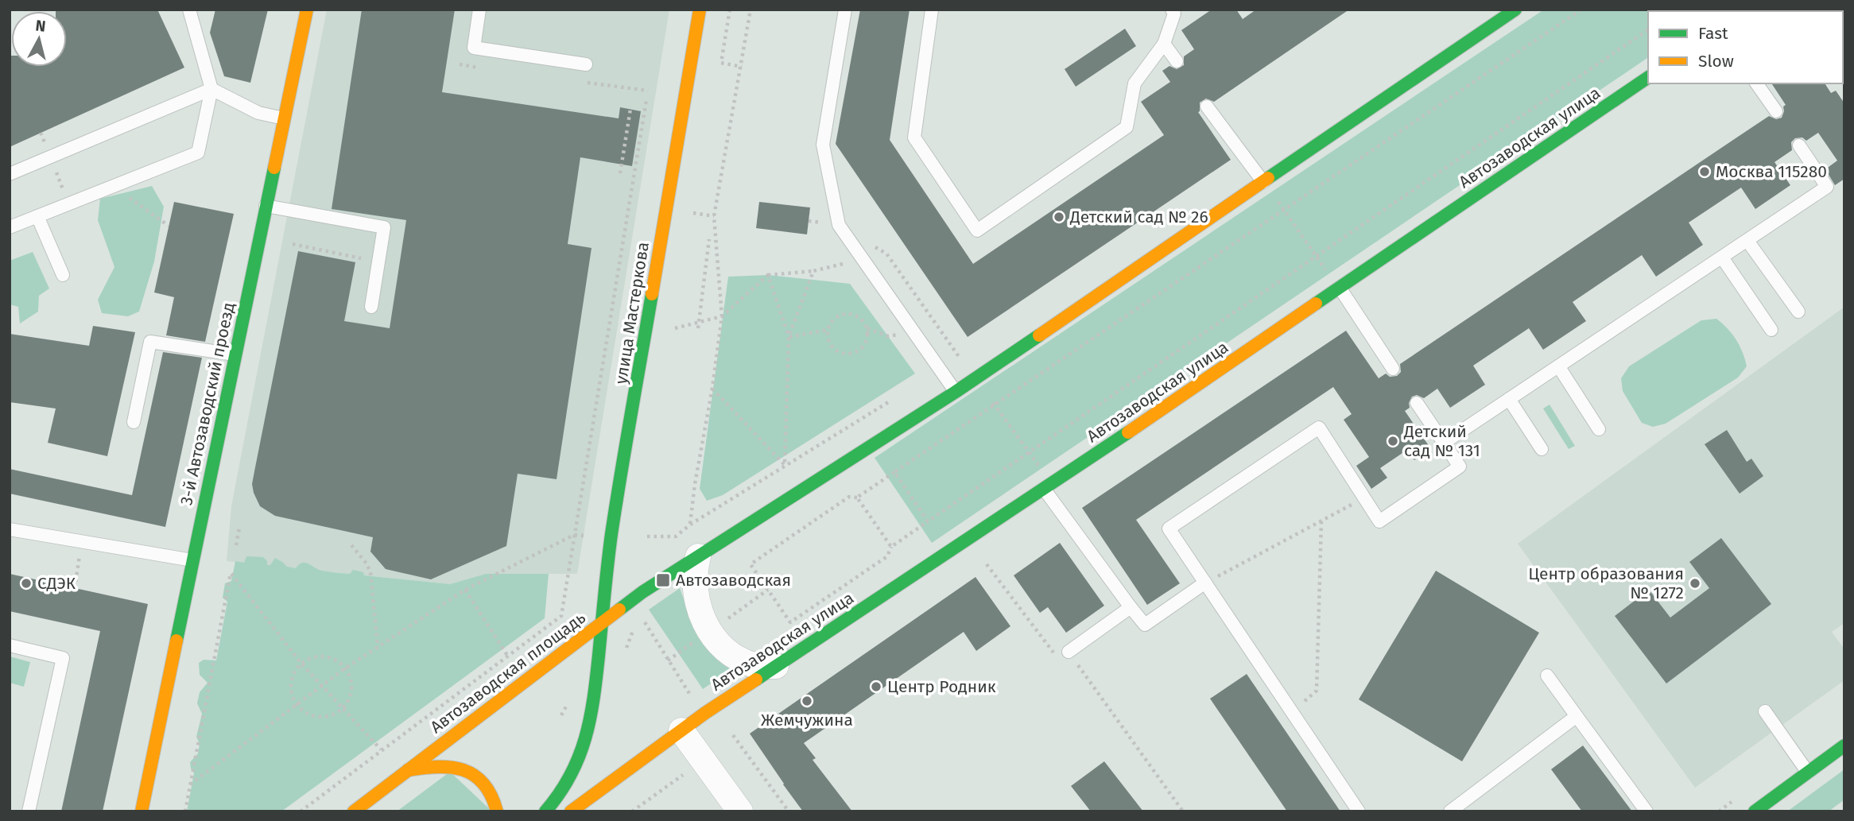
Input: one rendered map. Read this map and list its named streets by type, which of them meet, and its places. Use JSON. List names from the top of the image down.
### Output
{
  "streets": {
    "main road": [
      "Автозаводская улица",
      "улица Мастеркова",
      "3-й Автозаводский проезд",
      "Автозаводская площадь"
    ]
  },
  "crossings": [
    ["улица Мастеркова", "Автозаводская площадь"]
  ],
  "places": {
    "other": [
      "Москва 115280",
      "Детский сад № 26",
      "Детский сад № 131",
      "СДЭК",
      "Центр образования № 1272",
      "Центр Родник",
      "Жемчужина"
    ],
    "transit": ["Автозаводская"]
  },
  "legend": ["Fast", "Slow"],
  "north": "top"
}
